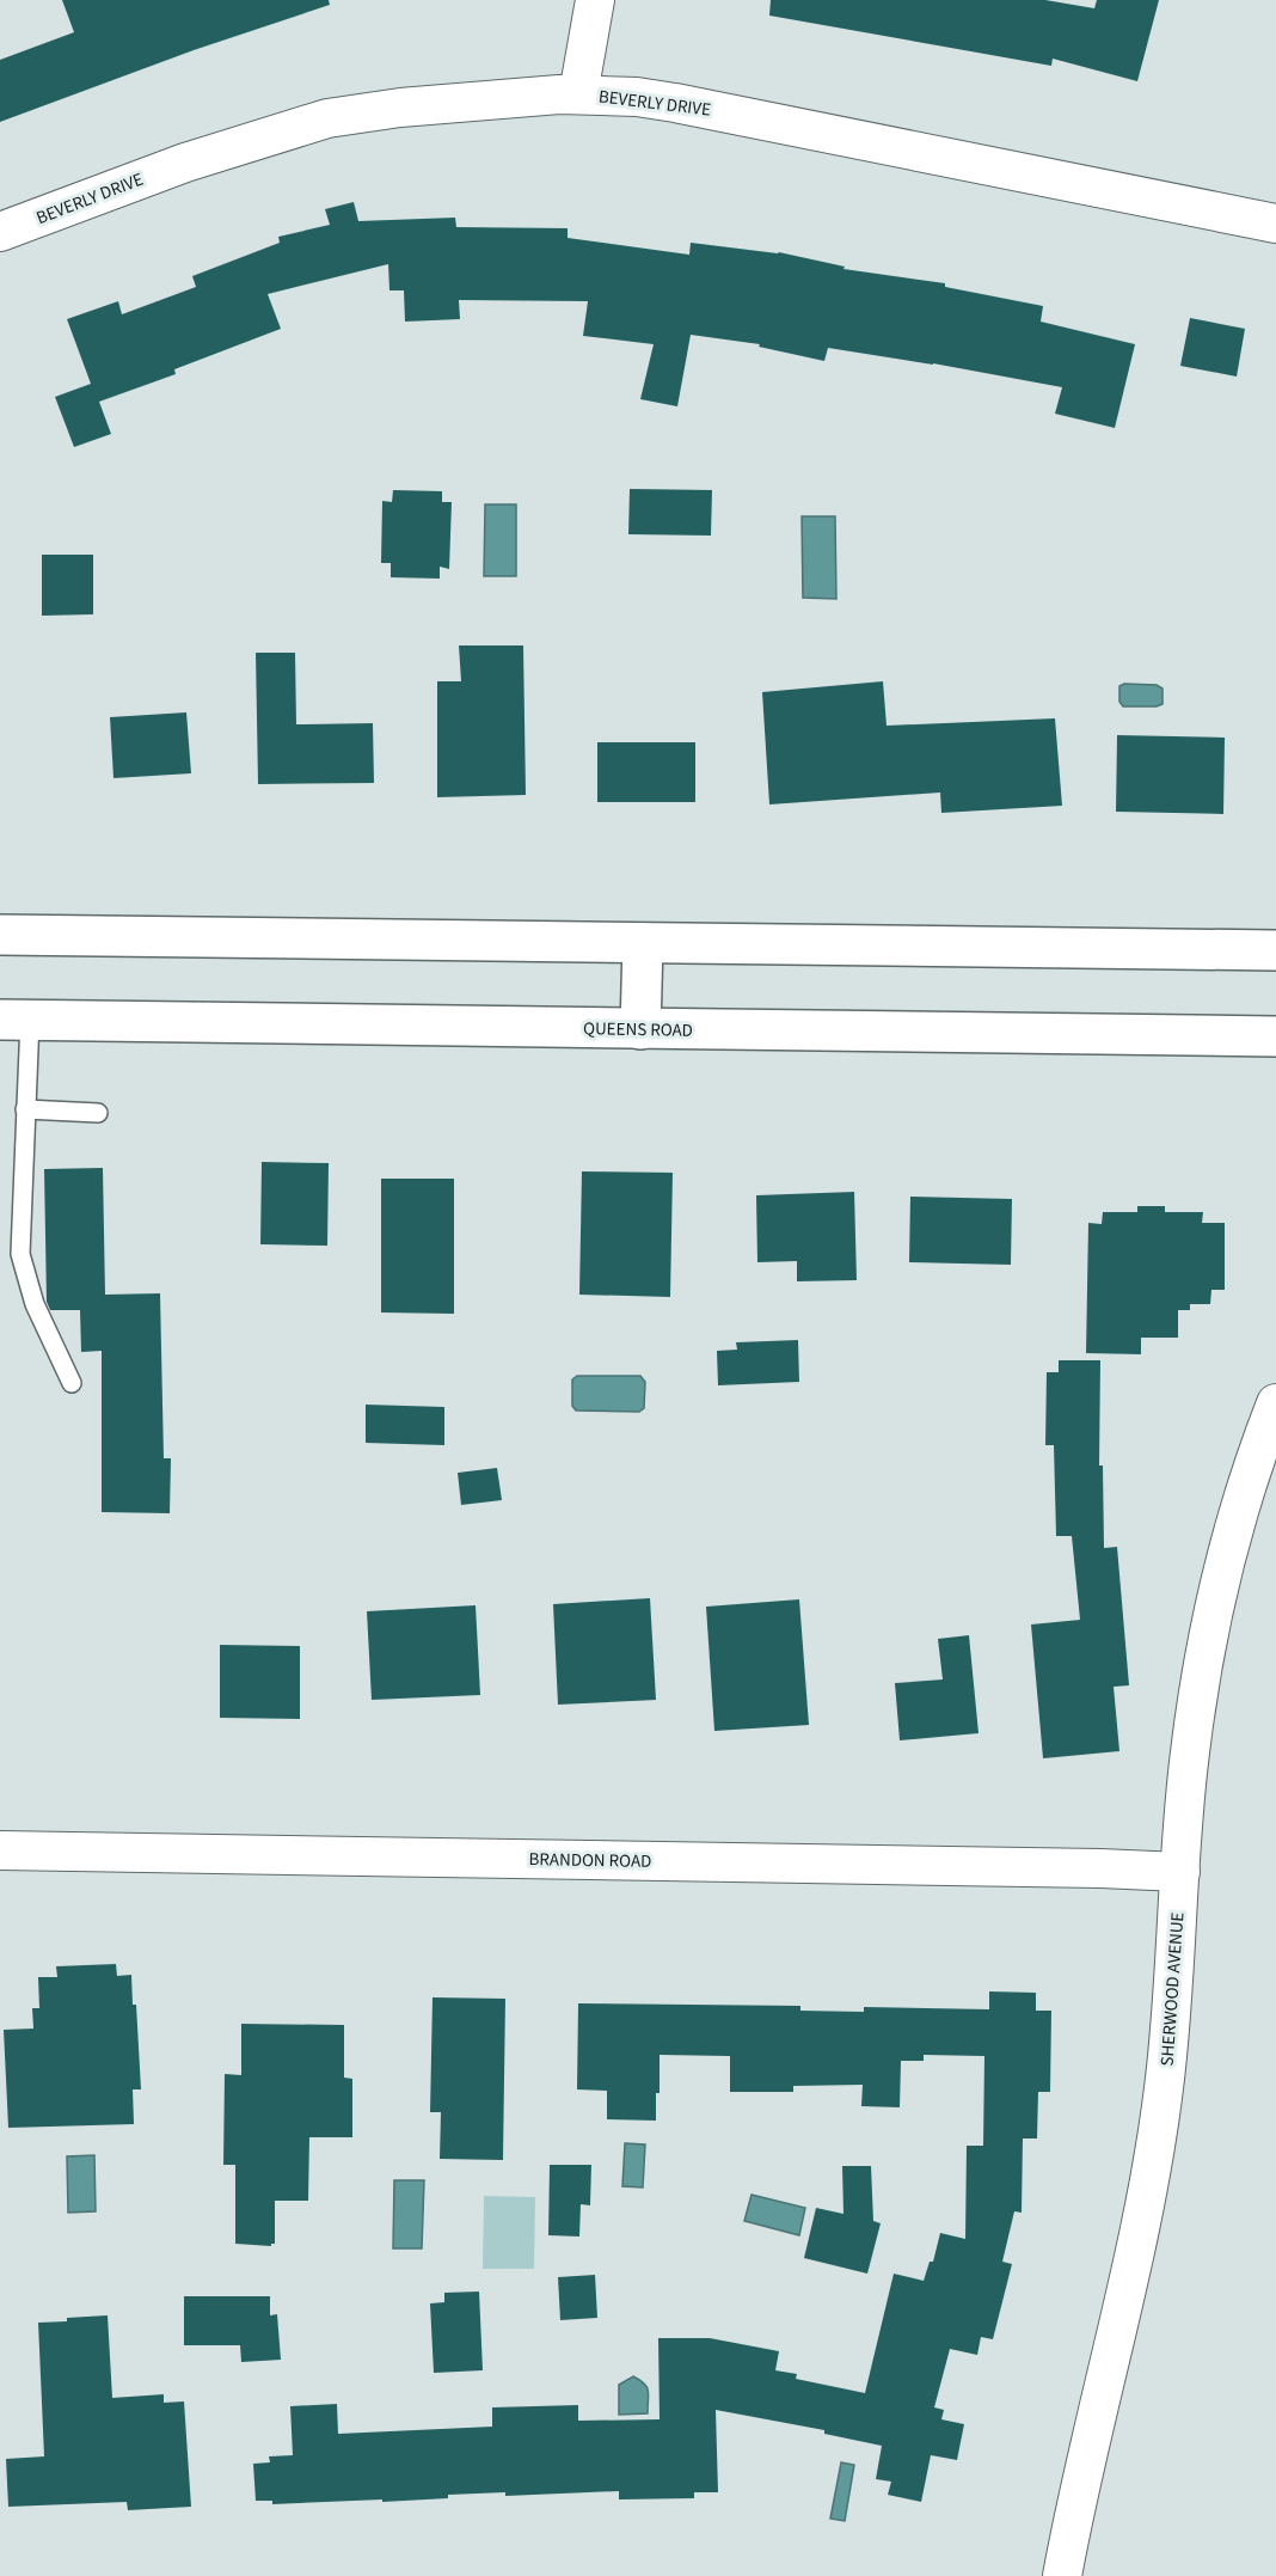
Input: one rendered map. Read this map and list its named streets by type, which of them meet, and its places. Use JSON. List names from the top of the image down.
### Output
{
  "streets": {
    "street": [
      "BEVERLY DRIVE",
      "QUEENS ROAD",
      "BRANDON ROAD",
      "SHERWOOD AVENUE"
    ]
  },
  "crossings": [
    ["BRANDON ROAD", "SHERWOOD AVENUE"]
  ]
}
